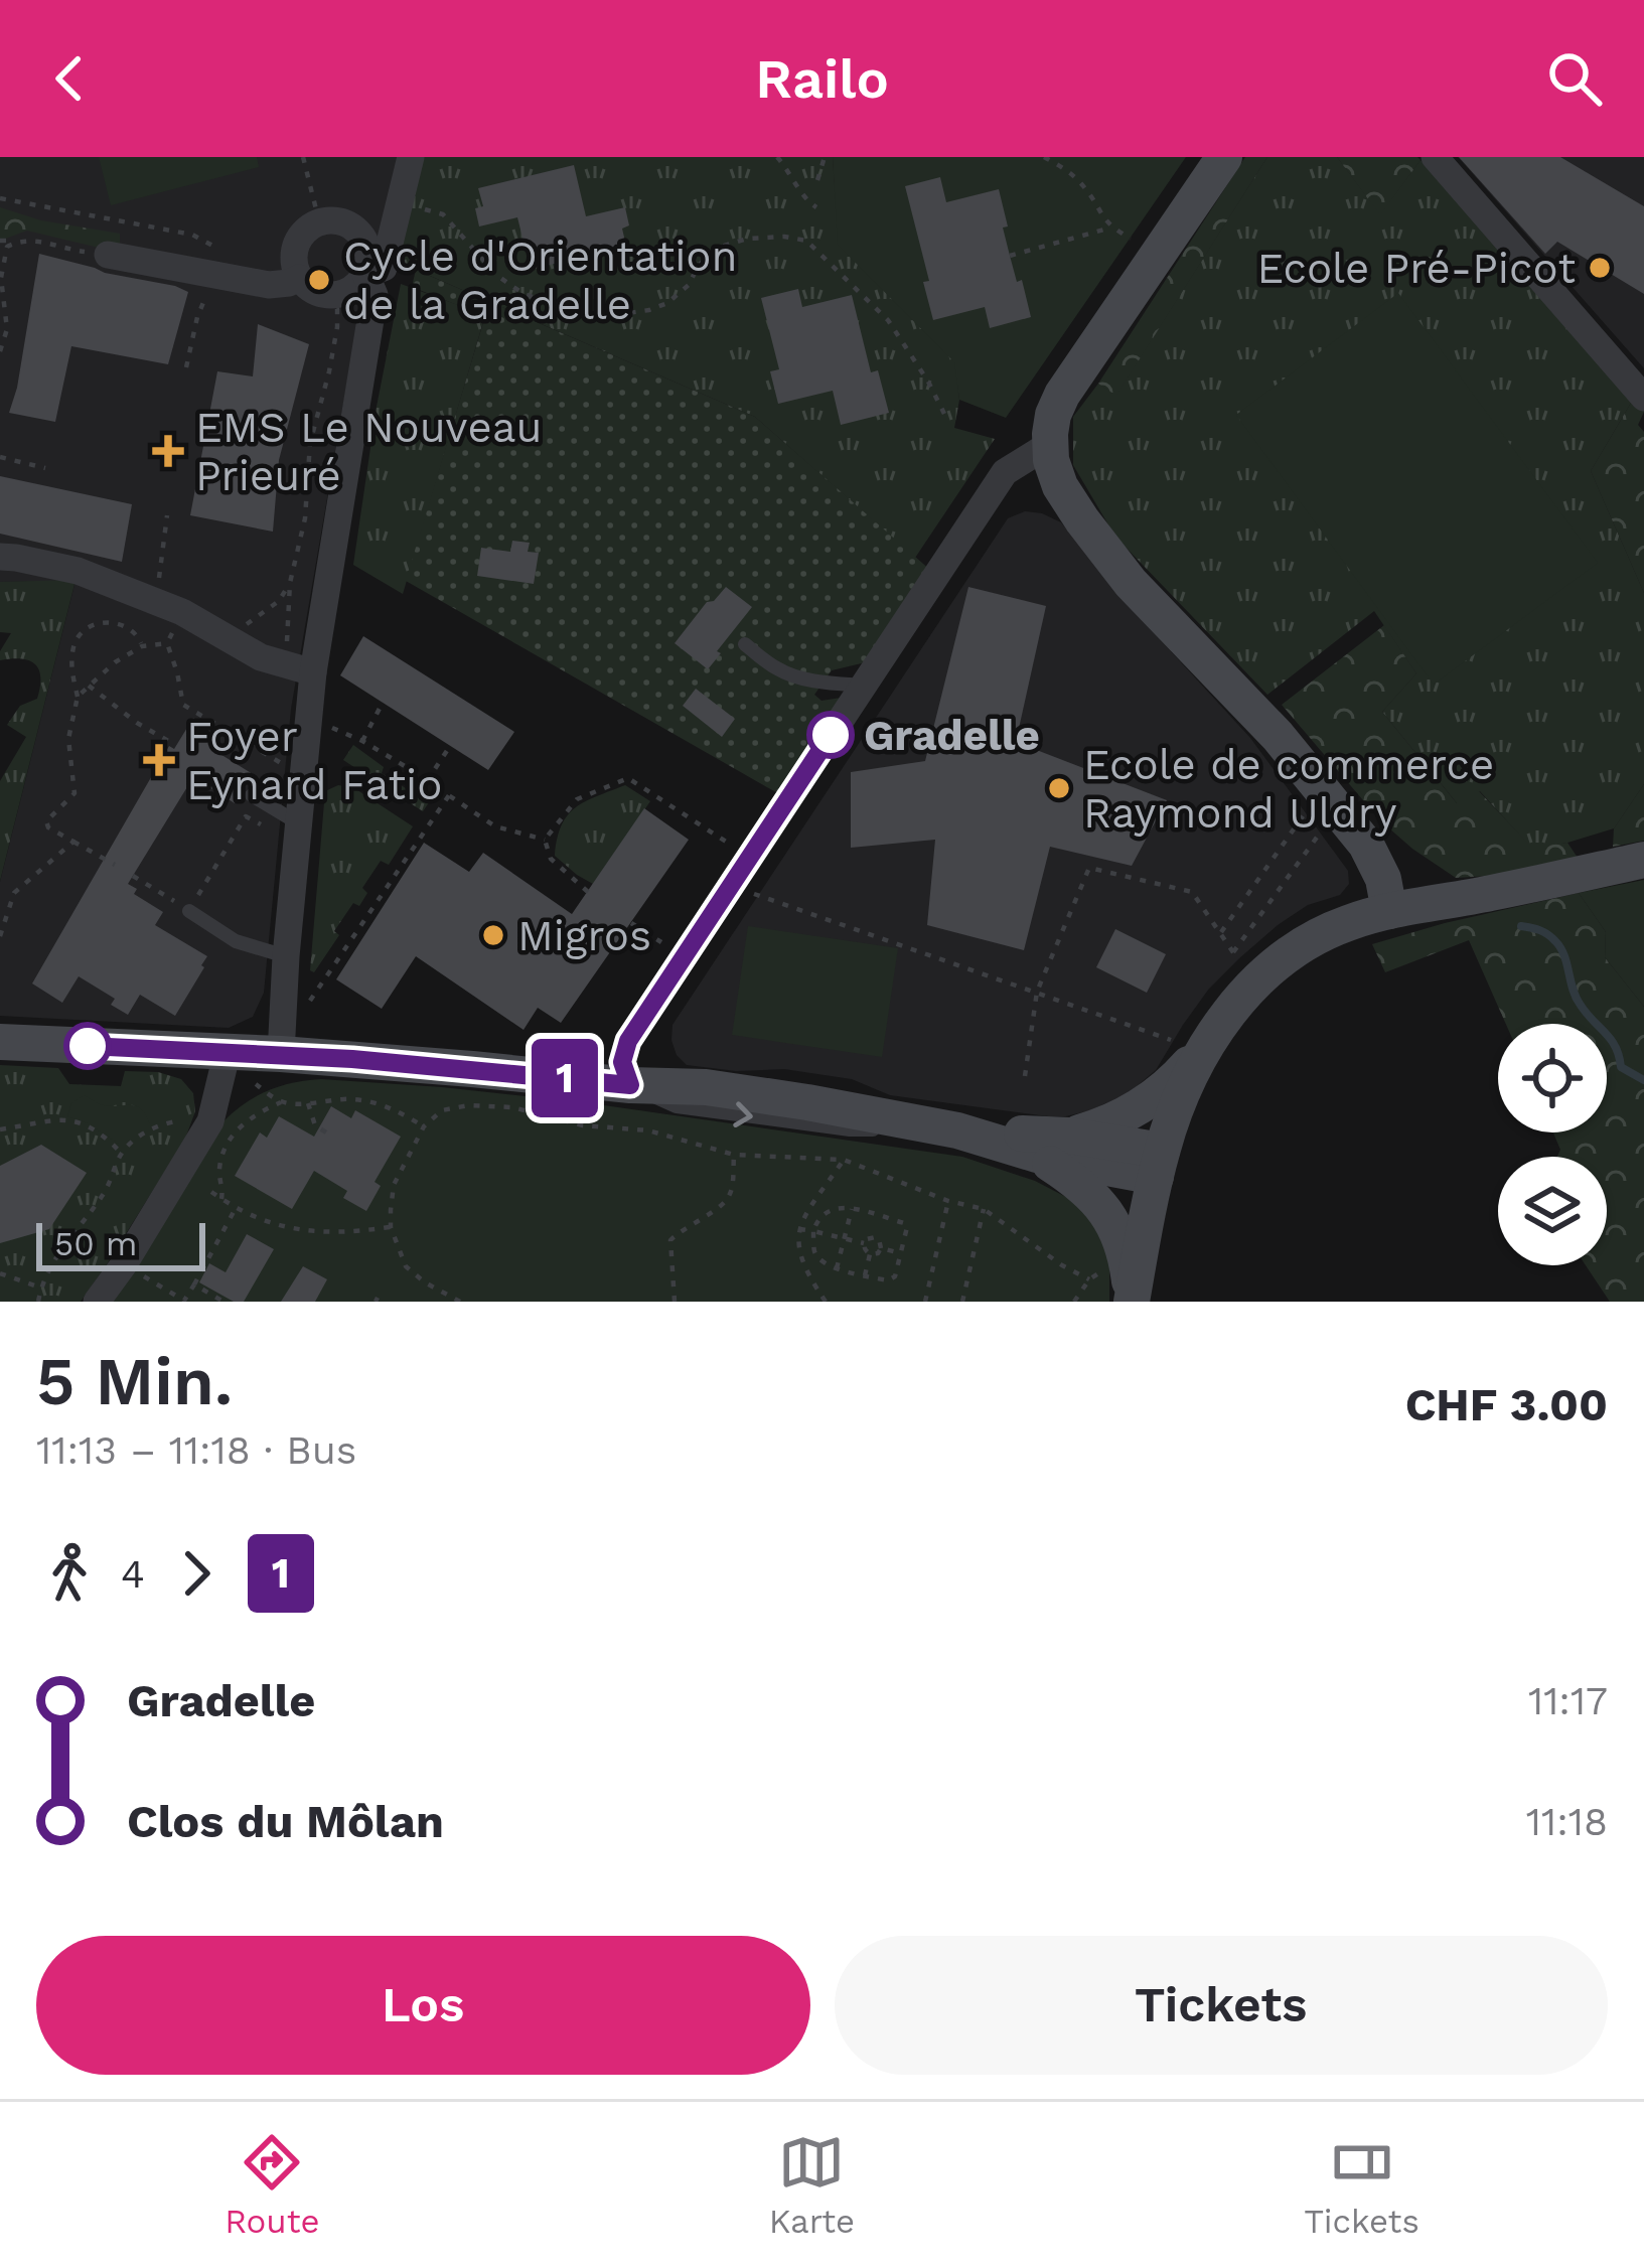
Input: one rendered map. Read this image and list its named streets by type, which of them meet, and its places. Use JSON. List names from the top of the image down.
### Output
{
  "places": {
    "other": [
      "Ecole Pré-Picot",
      "Cycle d'Orientation de la Gradelle",
      "Gradelle",
      "Ecole de commerce Raymond Uldry",
      "Migros"
    ],
    "health": ["EMS Le Nouveau Prieuré", "Foyer Eynard Fatio"]
  },
  "lines": ["bus line 1"],
  "scale_bar": "50 m",
  "page": {
    "header": "Railo",
    "on_map": "1",
    "scale": "50 m",
    "heading": ["5 Min.", "11:13 – 11:18 · Bus", "CHF 3.00"],
    "legs": ["4", "1"],
    "list": [
      {
        "name": "Gradelle",
        "value": "11:17"
      },
      {
        "name": "Clos du Môlan",
        "value": "11:18"
      }
    ],
    "buttons": ["Los", "Tickets"],
    "tabs": ["Route", "Karte", "Tickets"]
  }
}
